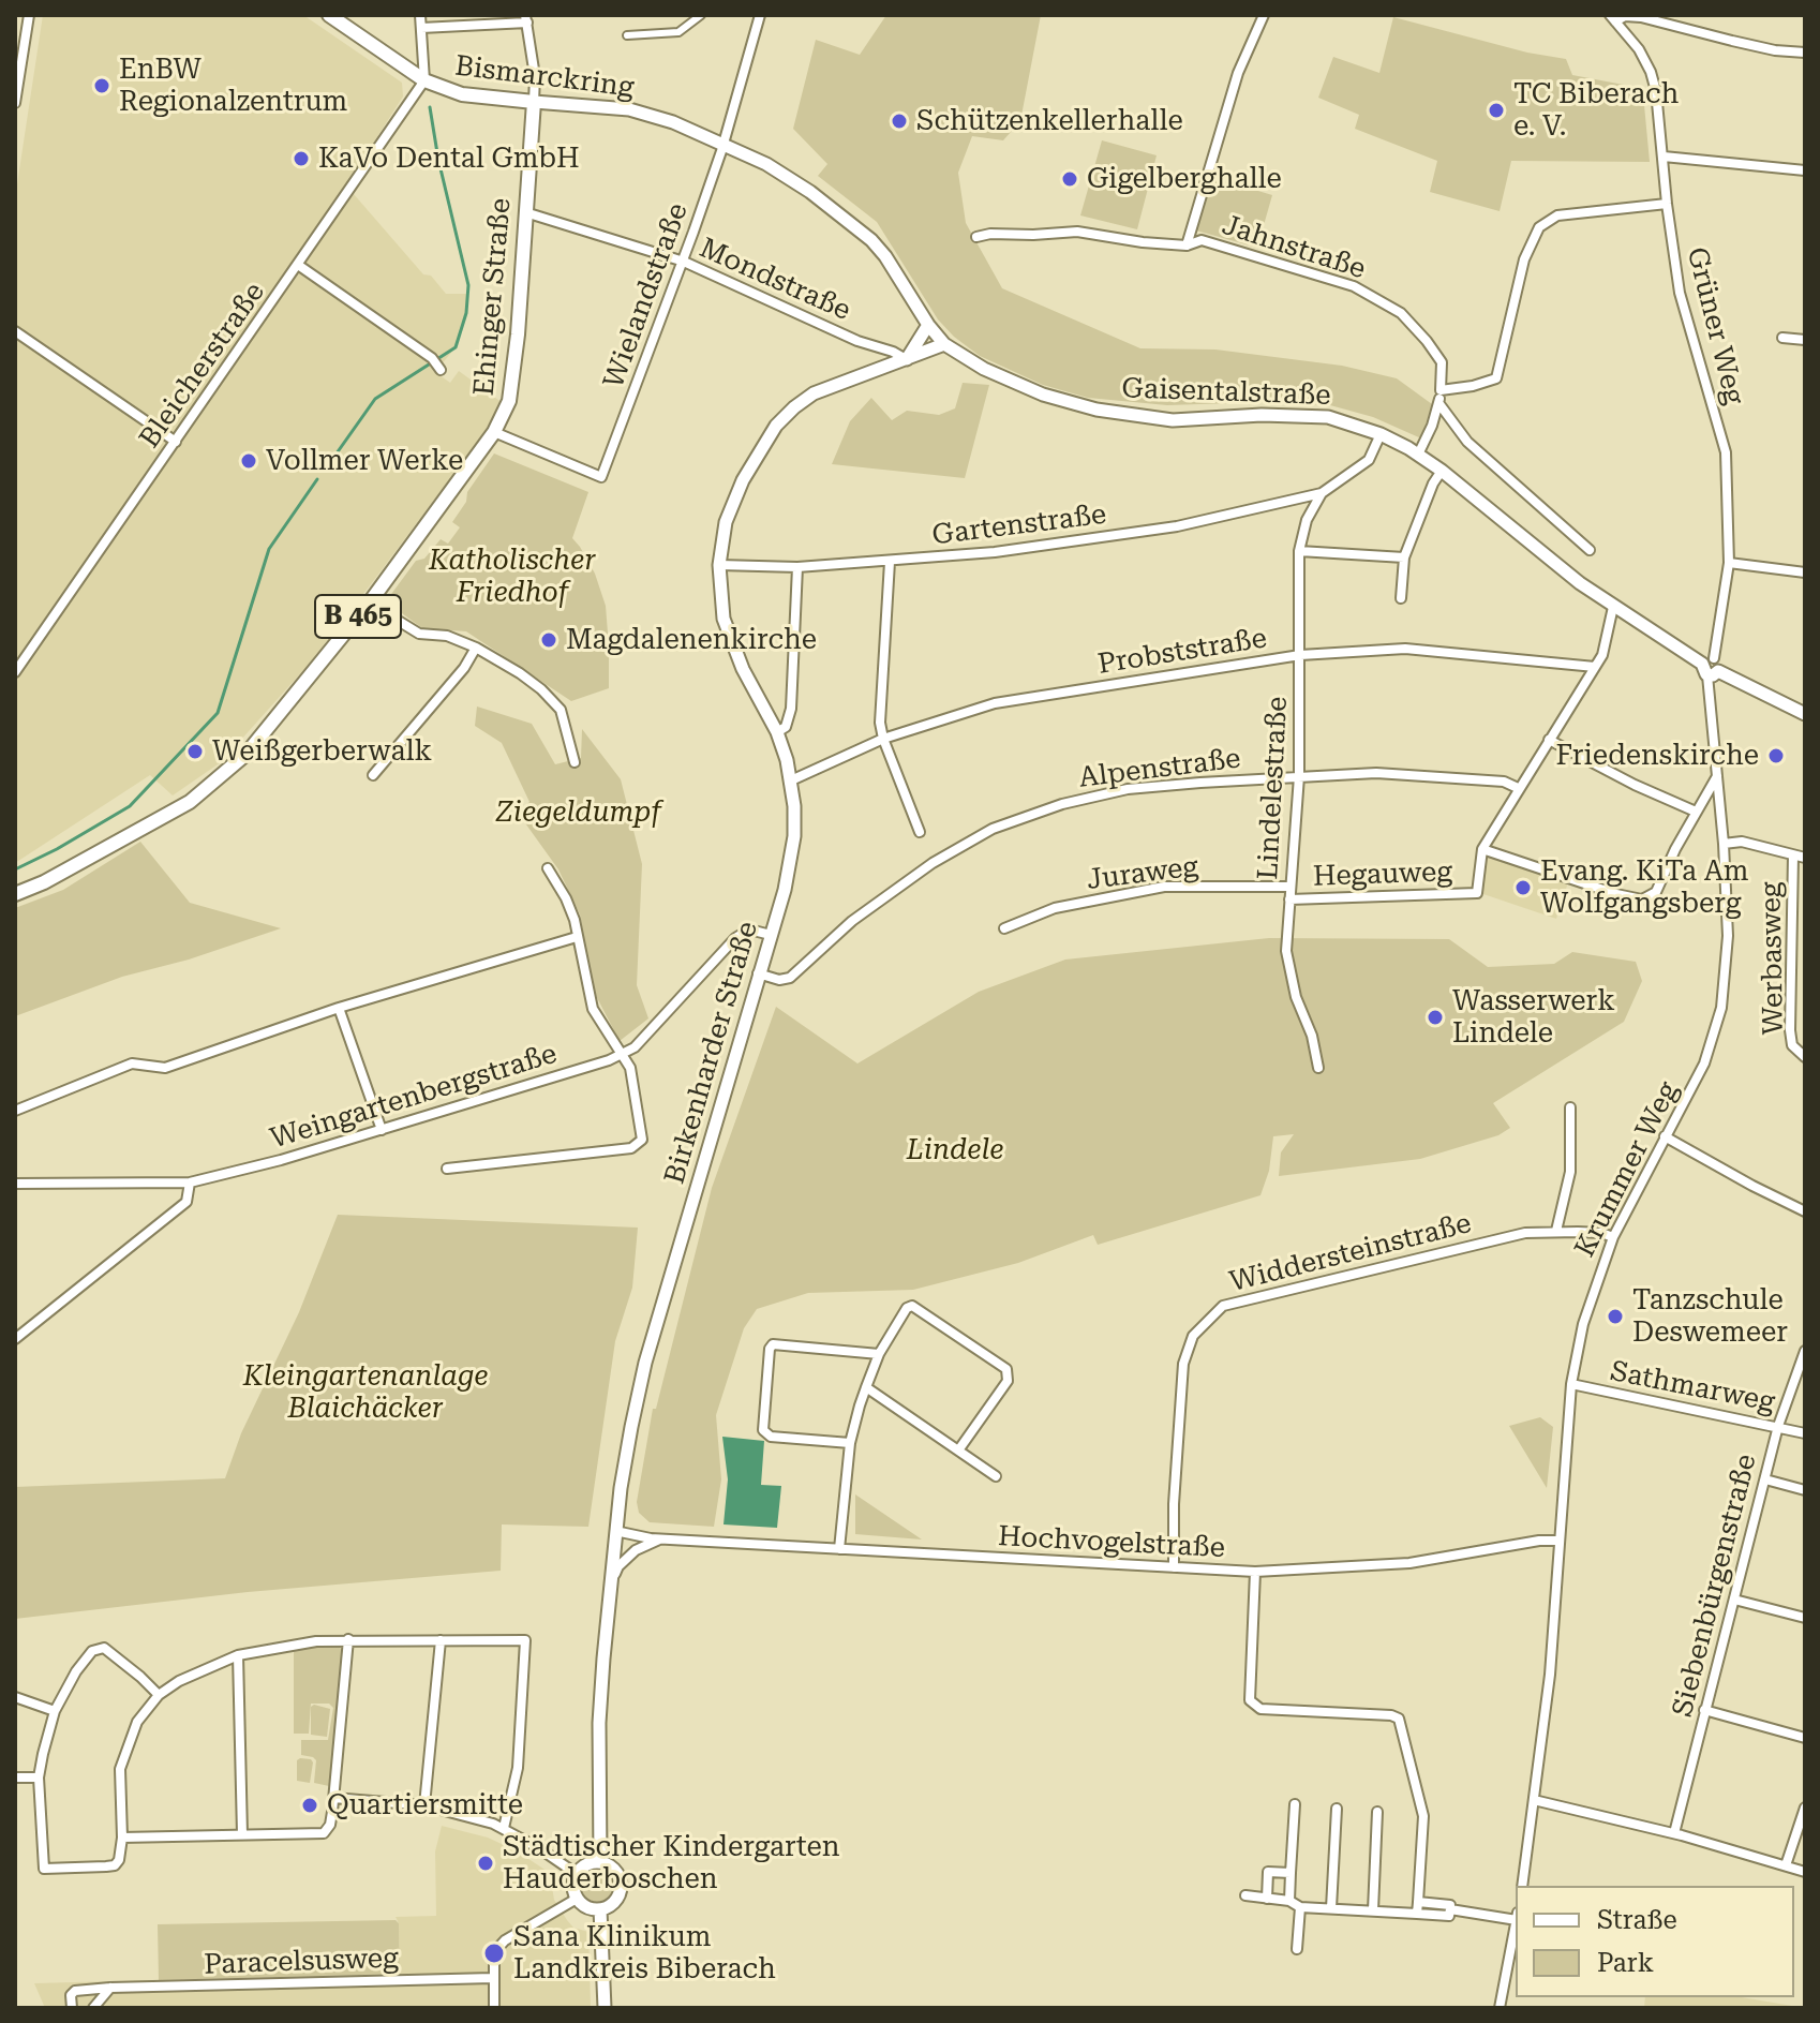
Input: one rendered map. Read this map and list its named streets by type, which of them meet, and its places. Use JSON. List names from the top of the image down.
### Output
{
  "streets": {
    "main road": [
      "Bismarckring",
      "Ehinger Straße",
      "Gaisentalstraße",
      "B 465",
      "Birkenharder Straße"
    ],
    "street": [
      "Jahnstraße",
      "Mondstraße",
      "Wielandstraße",
      "Grüner Weg",
      "Bleicherstraße",
      "Gartenstraße",
      "Probststraße",
      "Alpenstraße",
      "Lindelestraße",
      "Juraweg",
      "Hegauweg",
      "Werbasweg",
      "Weingartenbergstraße",
      "Krummer Weg",
      "Widdersteinstraße",
      "Sathmarweg",
      "Hochvogelstraße",
      "Siebenbürgenstraße",
      "Paracelsusweg"
    ]
  },
  "crossings": [
    ["Bismarckring", "Wielandstraße"],
    ["Bismarckring", "Ehinger Straße"],
    ["Bismarckring", "Bleicherstraße"],
    ["Bismarckring", "Gaisentalstraße"],
    ["Bismarckring", "Birkenharder Straße"],
    ["Jahnstraße", "Gaisentalstraße"],
    ["Mondstraße", "Wielandstraße"],
    ["Mondstraße", "Ehinger Straße"],
    ["Mondstraße", "Birkenharder Straße"],
    ["Wielandstraße", "Ehinger Straße"],
    ["Grüner Weg", "Gaisentalstraße"],
    ["Grüner Weg", "Krummer Weg"],
    ["Gaisentalstraße", "Birkenharder Straße"],
    ["Gaisentalstraße", "Krummer Weg"],
    ["Gartenstraße", "Lindelestraße"],
    ["Gartenstraße", "Birkenharder Straße"],
    ["Probststraße", "Lindelestraße"],
    ["Probststraße", "Birkenharder Straße"],
    ["Alpenstraße", "Lindelestraße"],
    ["Alpenstraße", "Birkenharder Straße"],
    ["Lindelestraße", "Juraweg"],
    ["Lindelestraße", "Hegauweg"],
    ["Werbasweg", "Krummer Weg"],
    ["Birkenharder Straße", "Weingartenbergstraße"],
    ["Birkenharder Straße", "Hochvogelstraße"],
    ["Krummer Weg", "Widdersteinstraße"],
    ["Krummer Weg", "Sathmarweg"],
    ["Krummer Weg", "Hochvogelstraße"],
    ["Widdersteinstraße", "Hochvogelstraße"],
    ["Sathmarweg", "Siebenbürgenstraße"]
  ],
  "parks": [
    "Katholischer Friedhof",
    "Ziegeldumpf",
    "Lindele",
    "Kleingartenanlage Blaichäcker"
  ],
  "places": [
    "EnBW Regionalzentrum",
    "TC Biberach e. V.",
    "Schützenkellerhalle",
    "KaVo Dental GmbH",
    "Gigelberghalle",
    "Vollmer Werke",
    "Magdalenenkirche",
    "Weißgerberwalk",
    "Friedenskirche",
    "Evang. KiTa Am Wolfgangsberg",
    "Wasserwerk Lindele",
    "Tanzschule Deswemeer",
    "Quartiersmitte",
    "Städtischer Kindergarten Hauderboschen",
    "Sana Klinikum Landkreis Biberach"
  ],
  "legend": ["Straße", "Park"]
}
